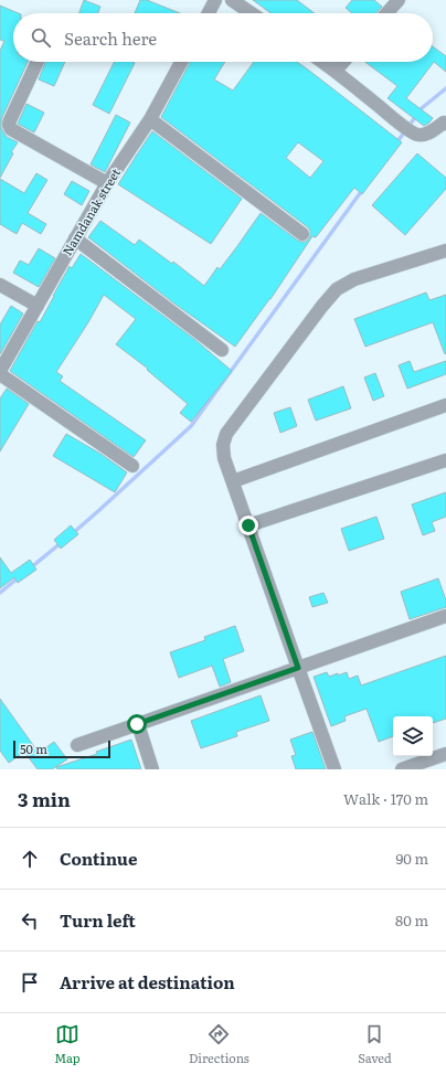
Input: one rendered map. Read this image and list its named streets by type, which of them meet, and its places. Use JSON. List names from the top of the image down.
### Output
{
  "streets": {
    "street": ["Namdanak street"]
  },
  "scale_bar": "50 m",
  "page": {
    "search": "Search here",
    "scale": "50 m",
    "heading": ["3 min", "Walk · 170 m"],
    "list": [
      ["Continue", "90 m"],
      ["Turn left", "80 m"],
      "Arrive at destination"
    ],
    "nav": ["Map", "Directions", "Saved"]
  }
}
